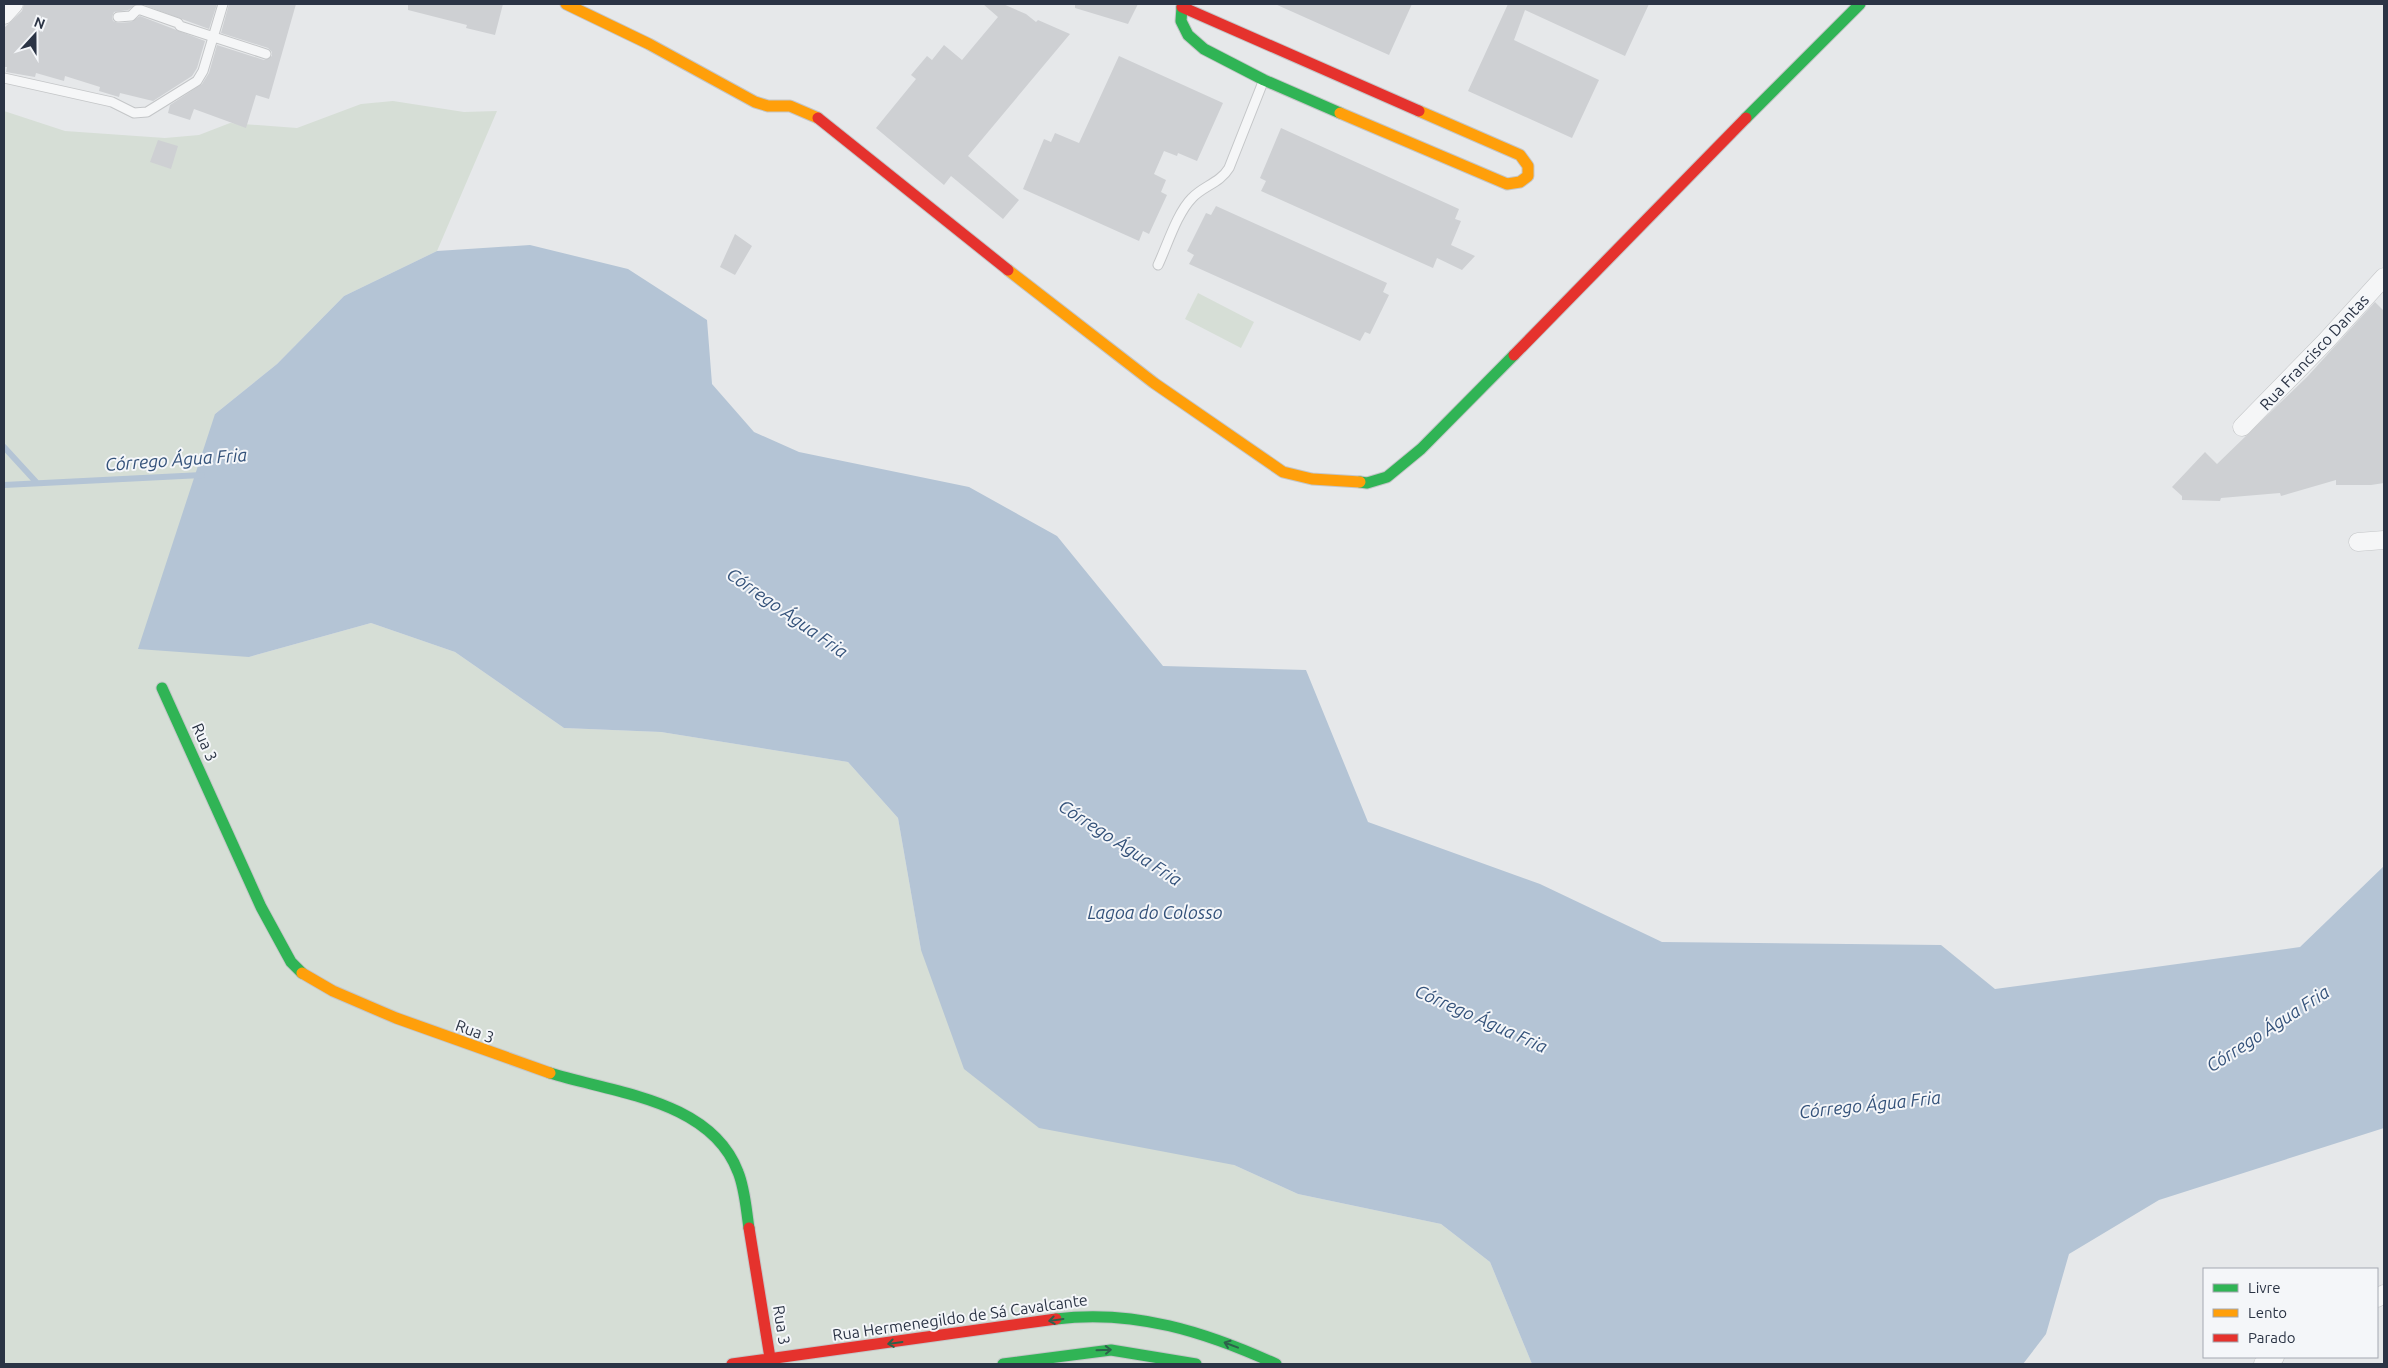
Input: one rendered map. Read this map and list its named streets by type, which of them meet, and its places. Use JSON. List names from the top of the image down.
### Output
{
  "streets": {
    "street": ["Rua Francisco Dantas", "Rua 3", "Rua Hermenegildo de Sá Cavalcante"]
  },
  "crossings": [
    ["Rua 3", "Rua Hermenegildo de Sá Cavalcante"]
  ],
  "water": ["Córrego Água Fria", "Lagoa do Colosso"],
  "legend": ["Livre", "Lento", "Parado"],
  "north": "top"
}
